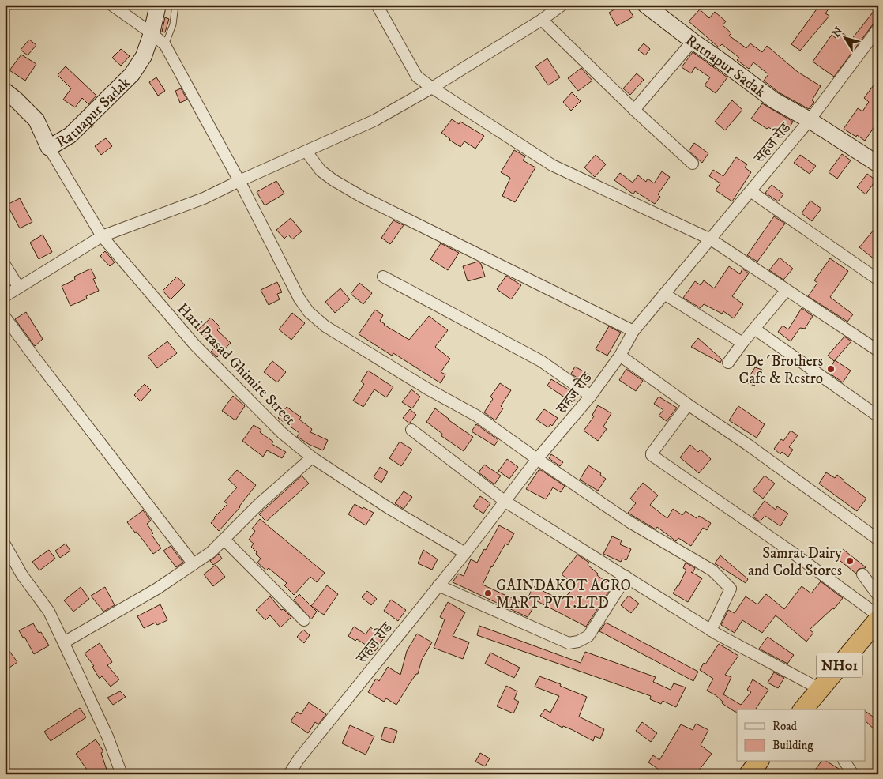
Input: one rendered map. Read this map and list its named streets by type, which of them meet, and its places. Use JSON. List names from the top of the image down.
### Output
{
  "streets": {
    "highway": ["NH01"],
    "main road": ["Ratnapur Sadak"],
    "street": ["सहज रोड", "Hari Prasad Ghimire Street"]
  },
  "crossings": [
    ["Ratnapur Sadak", "सहज रोड"],
    ["Ratnapur Sadak", "Hari Prasad Ghimire Street"],
    ["सहज रोड", "Hari Prasad Ghimire Street"]
  ],
  "places": ["De´Brothers Cafe & Restro", "Samrat Dairy and Cold Stores", "GAINDAKOT AGRO MART PVT.LTD"],
  "legend": ["Road", "Building"],
  "north": "top left"
}
